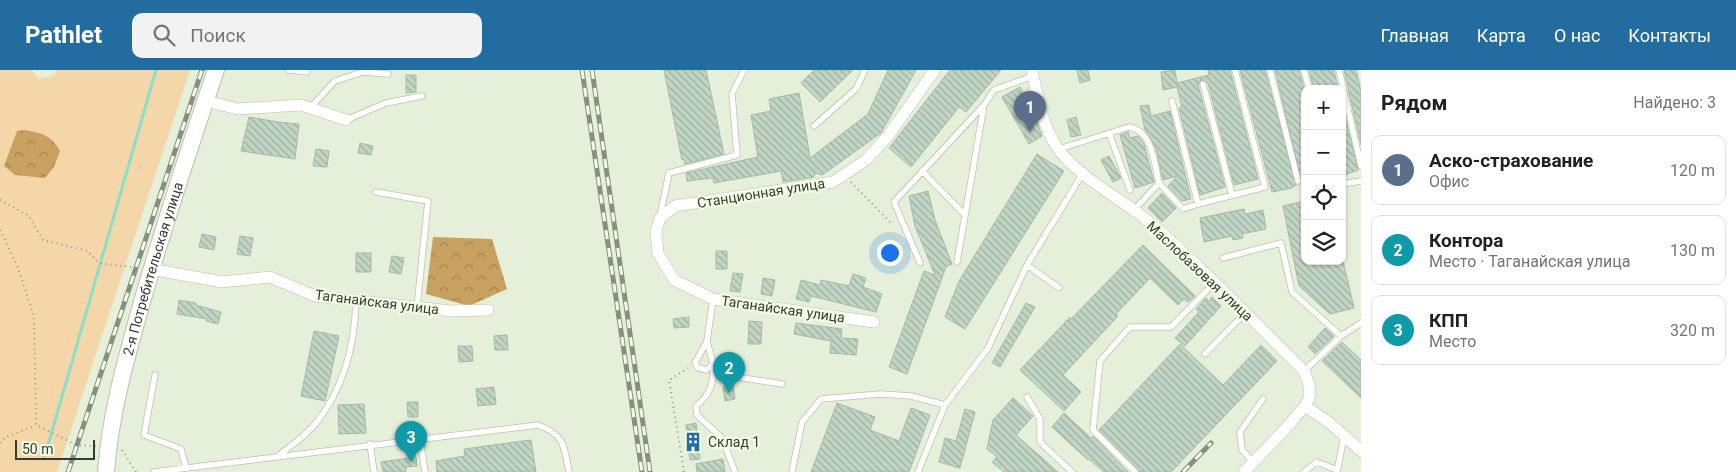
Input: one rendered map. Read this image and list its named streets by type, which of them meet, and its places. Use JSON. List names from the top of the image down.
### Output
{
  "streets": {
    "street": [
      "Станционная улица",
      "2-я Потребительская улица",
      "Маслобазовая улица",
      "Таганайская улица"
    ]
  },
  "crossings": [
    ["Станционная улица", "Таганайская улица"],
    ["2-я Потребительская улица", "Таганайская улица"]
  ],
  "places": {
    "building": ["Склад 1"]
  },
  "scale_bar": "50 m",
  "page": {
    "header": "Pathlet",
    "search": "Поиск",
    "nav": [
      "Главная",
      "Карта",
      "О нас",
      "Контакты"
    ],
    "heading": ["Рядом", "Найдено: 3"],
    "map_buttons": ["+", "−"],
    "pins": ["1", "2", "3"],
    "list": [
      {
        "mark": "1",
        "name": "Аско-страхование",
        "note": "Офис",
        "value": "120 m"
      },
      {
        "mark": "2",
        "name": "Контора",
        "note": "Место · Таганайская улица",
        "value": "130 m"
      },
      {
        "mark": "3",
        "name": "КПП",
        "note": "Место",
        "value": "320 m"
      }
    ],
    "scale": "50 m"
  }
}
